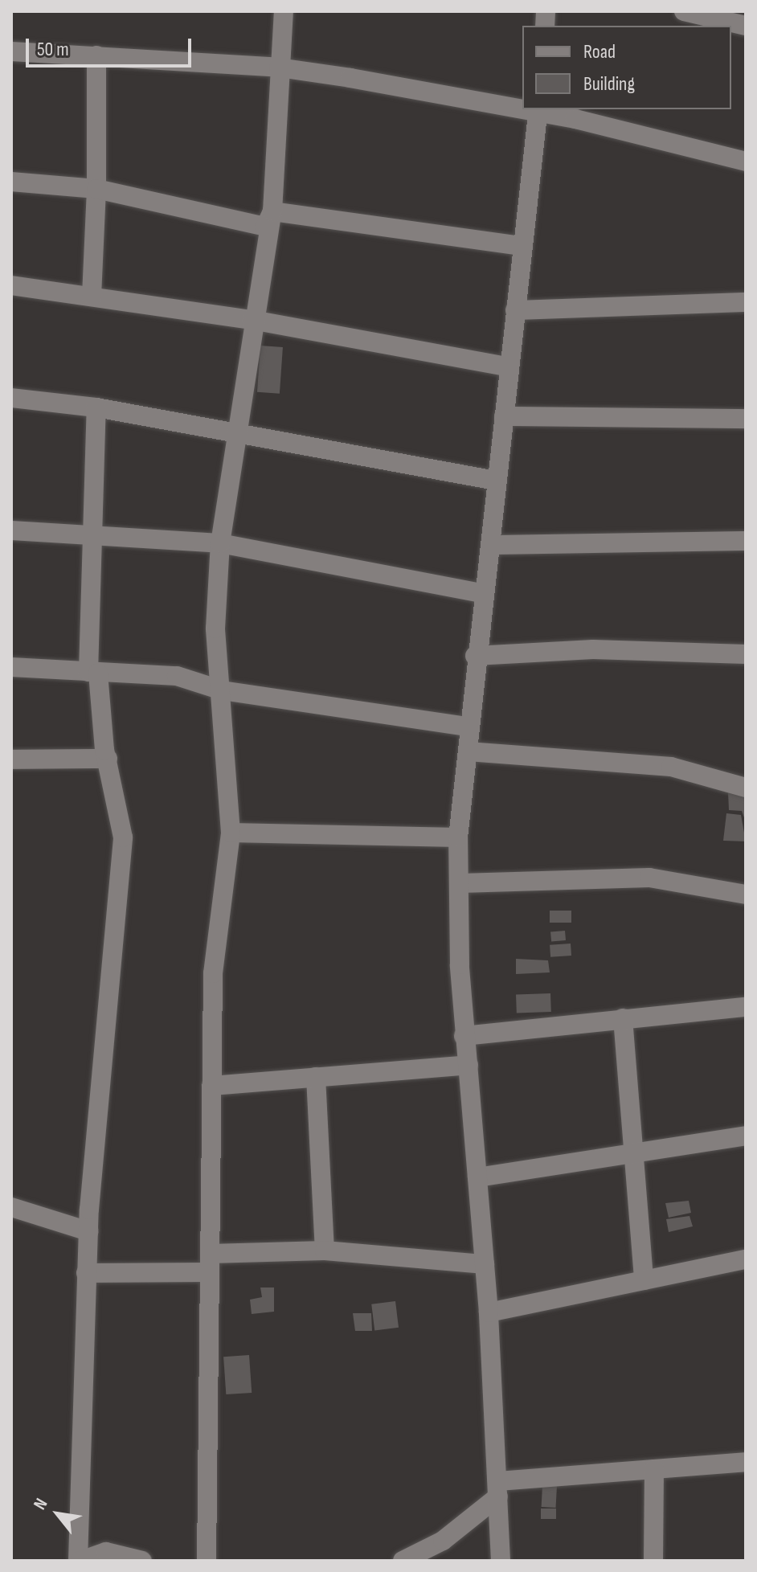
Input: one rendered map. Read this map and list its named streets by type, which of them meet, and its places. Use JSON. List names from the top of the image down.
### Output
{
  "legend": ["Road", "Building"],
  "scale_bar": "50 m",
  "north": "top left"
}
